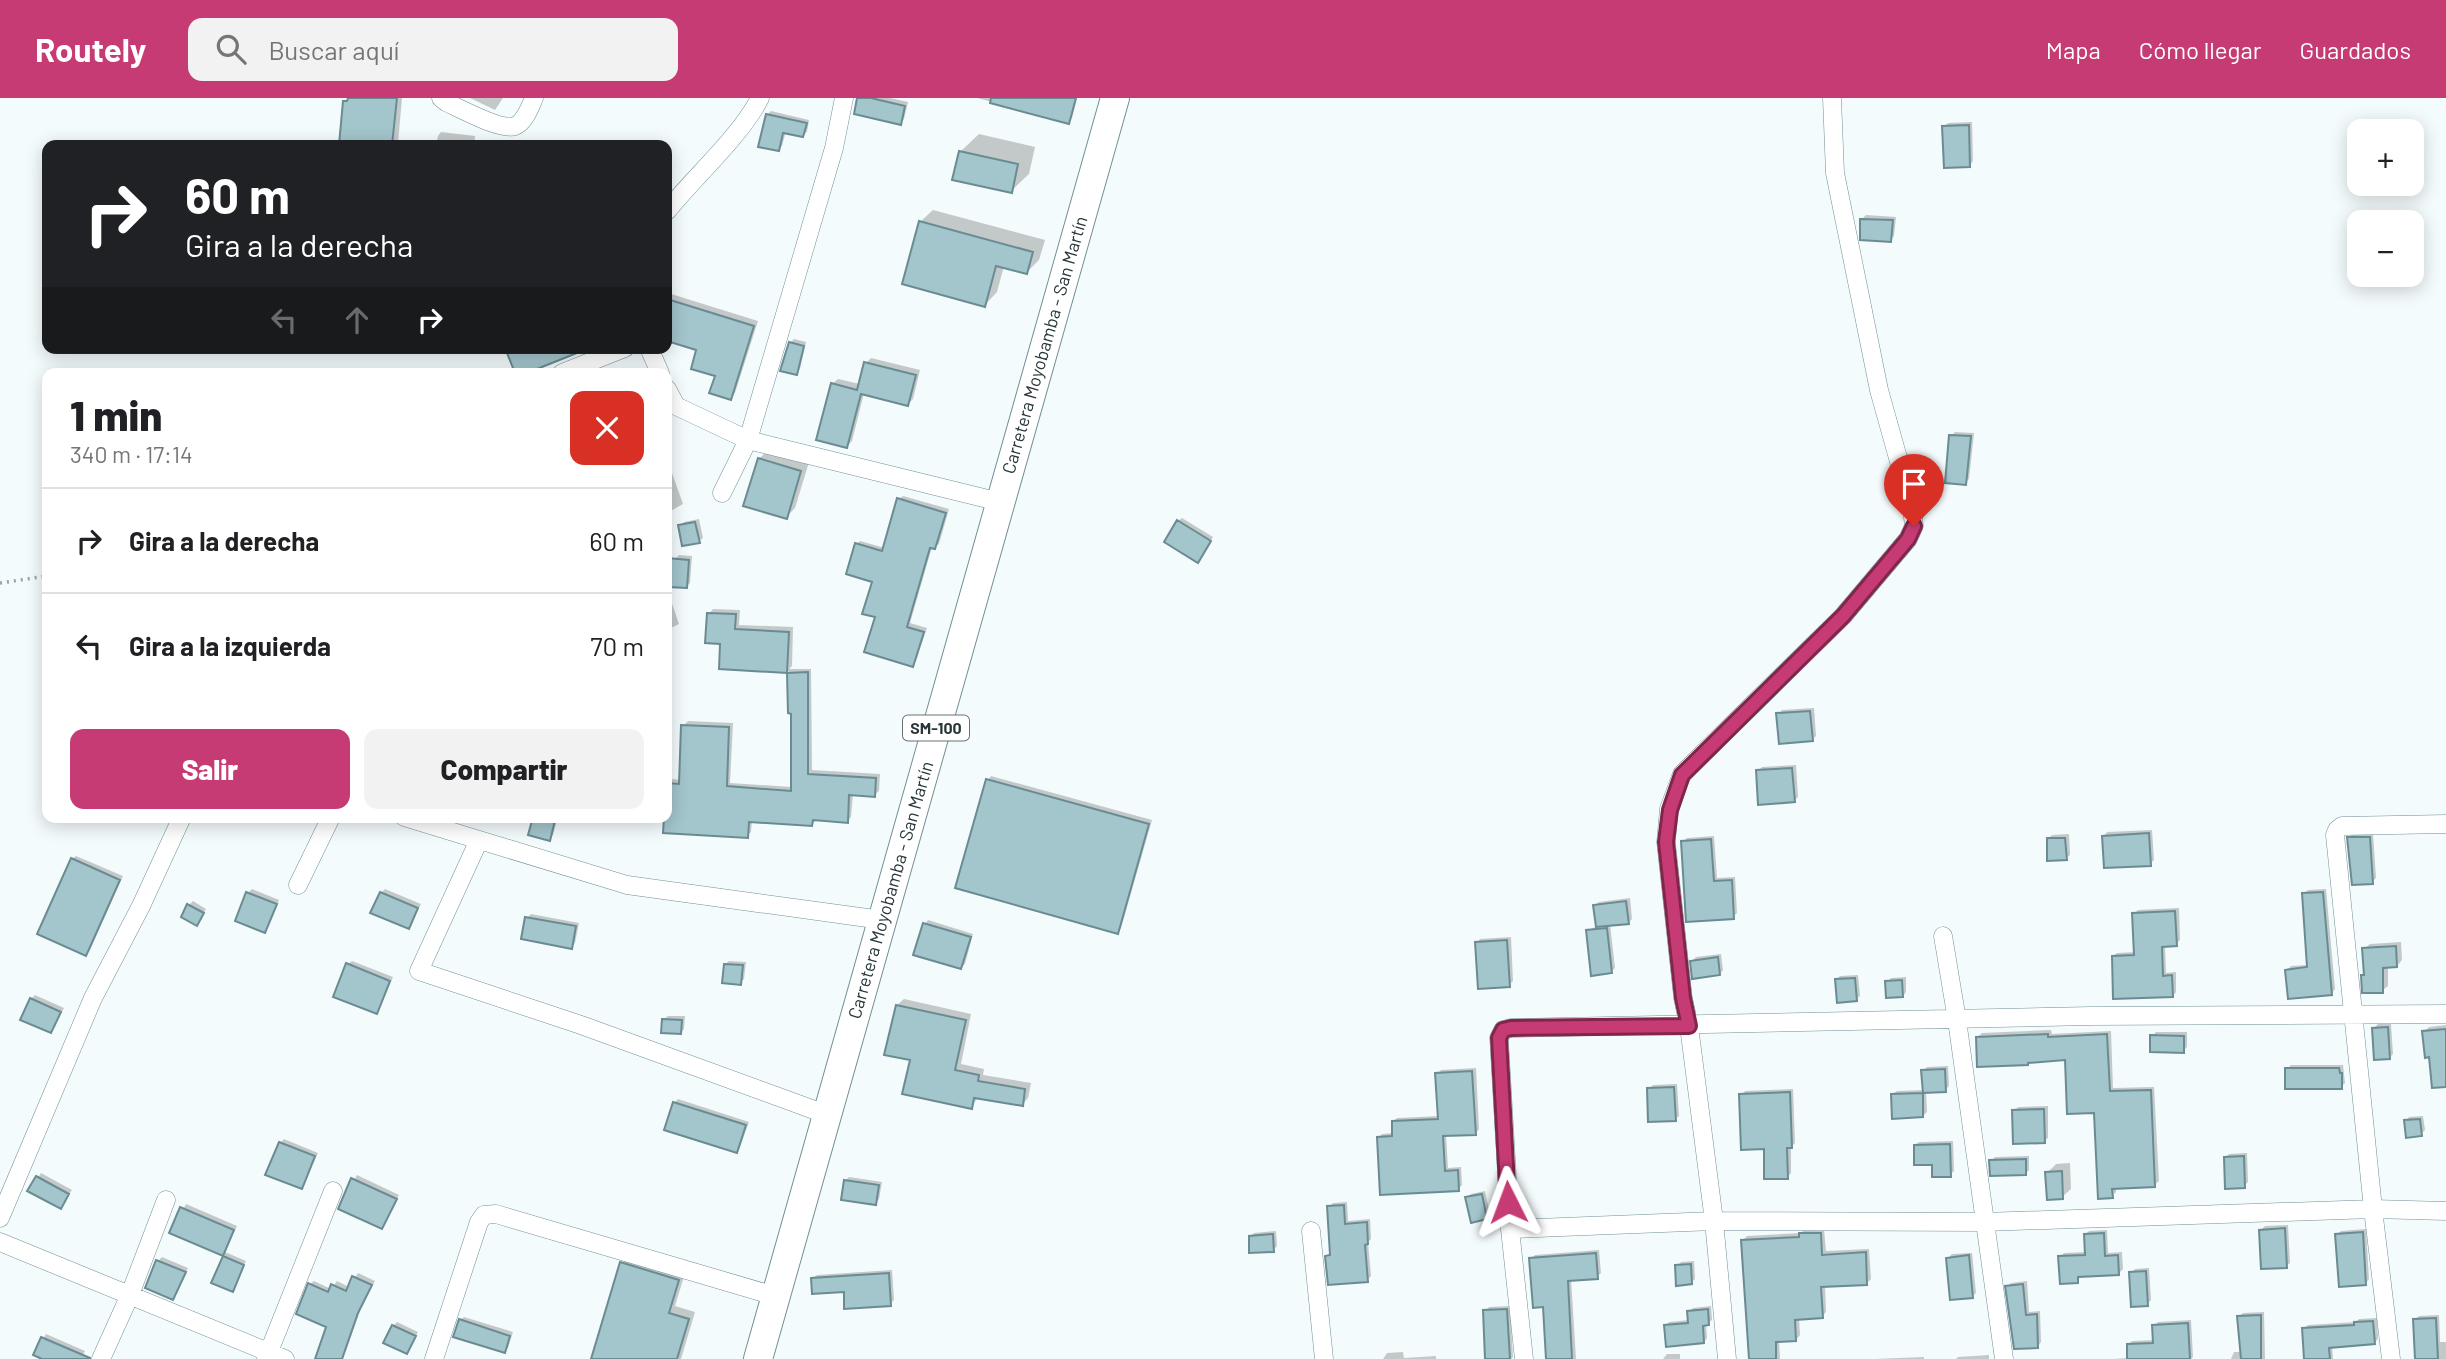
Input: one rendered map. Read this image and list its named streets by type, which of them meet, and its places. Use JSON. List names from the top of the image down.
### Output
{
  "streets": {
    "main road": ["Carretera Moyobamba - San Martín", "SM-100"]
  },
  "page": {
    "header": "Routely",
    "search": "Buscar aquí",
    "nav": ["Mapa", "Cómo llegar", "Guardados"],
    "map_buttons": ["+", "−"],
    "turn": ["60 m", "Gira a la derecha"],
    "heading": ["1 min", "340 m · 17:14"],
    "list": [
      {
        "name": "Gira a la derecha",
        "value": "60 m"
      },
      {
        "name": "Gira a la izquierda",
        "value": "70 m"
      }
    ],
    "buttons": ["Salir", "Compartir"]
  }
}
